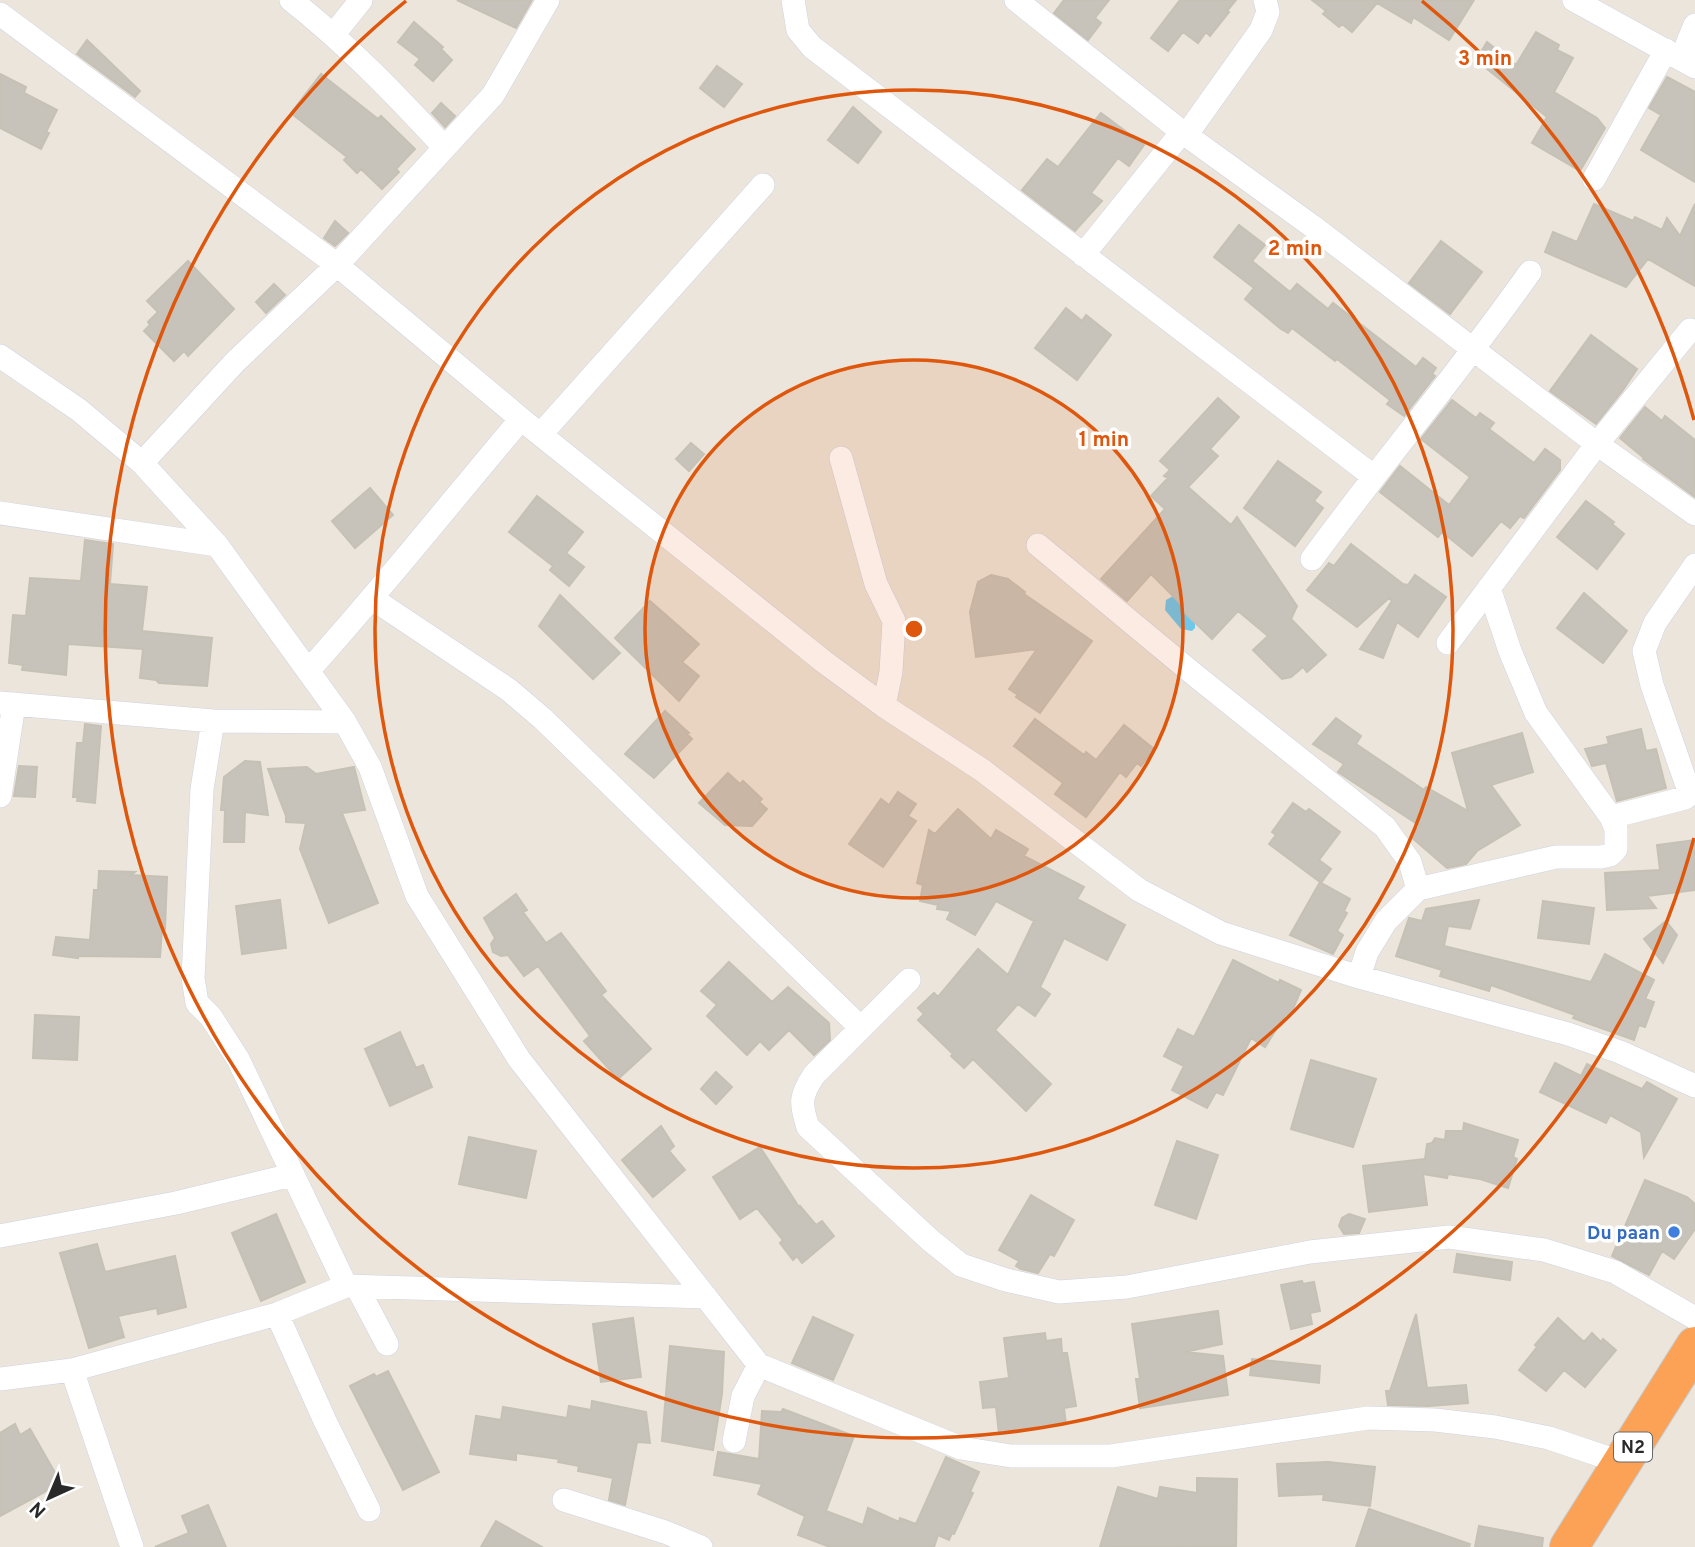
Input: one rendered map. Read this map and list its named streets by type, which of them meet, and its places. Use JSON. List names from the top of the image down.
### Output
{
  "streets": {
    "highway": ["N2"]
  },
  "places": ["Du paan"],
  "north": "bottom left",
  "rings": ["3 min", "2 min", "1 min"]
}
